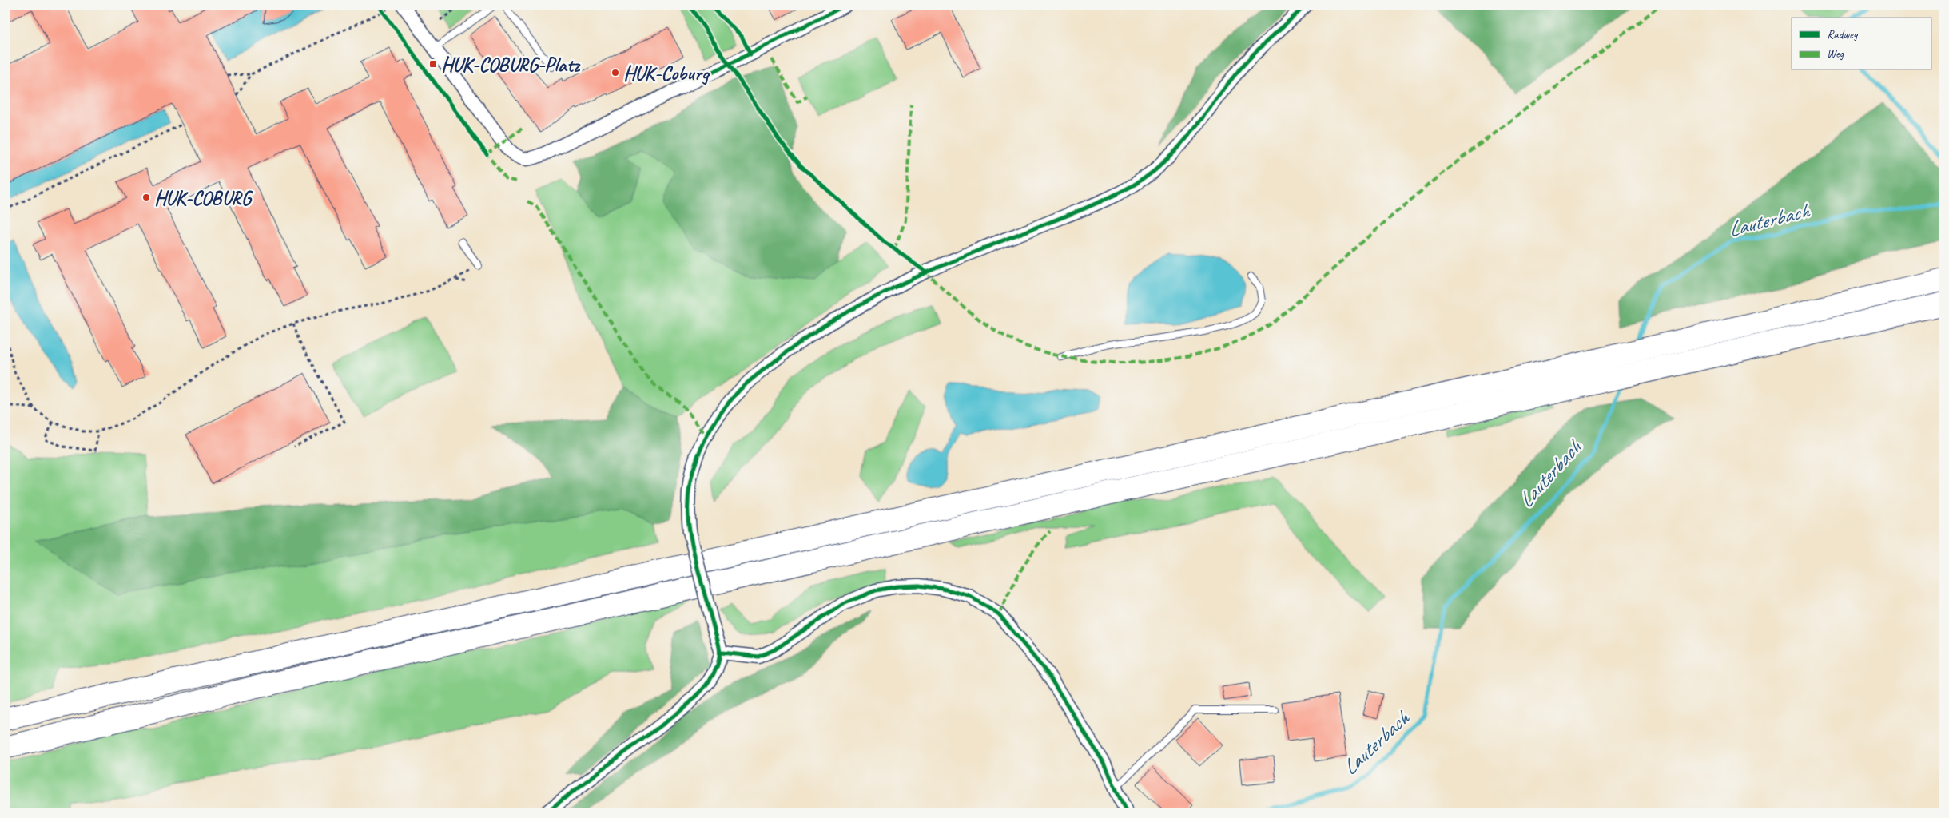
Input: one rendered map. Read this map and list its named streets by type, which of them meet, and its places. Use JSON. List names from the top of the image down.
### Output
{
  "water": ["Lauterbach"],
  "places": {
    "transit": ["HUK-COBURG-Platz"],
    "other": ["HUK-Coburg", "HUK-COBURG"]
  },
  "legend": ["Radweg", "Weg"]
}
